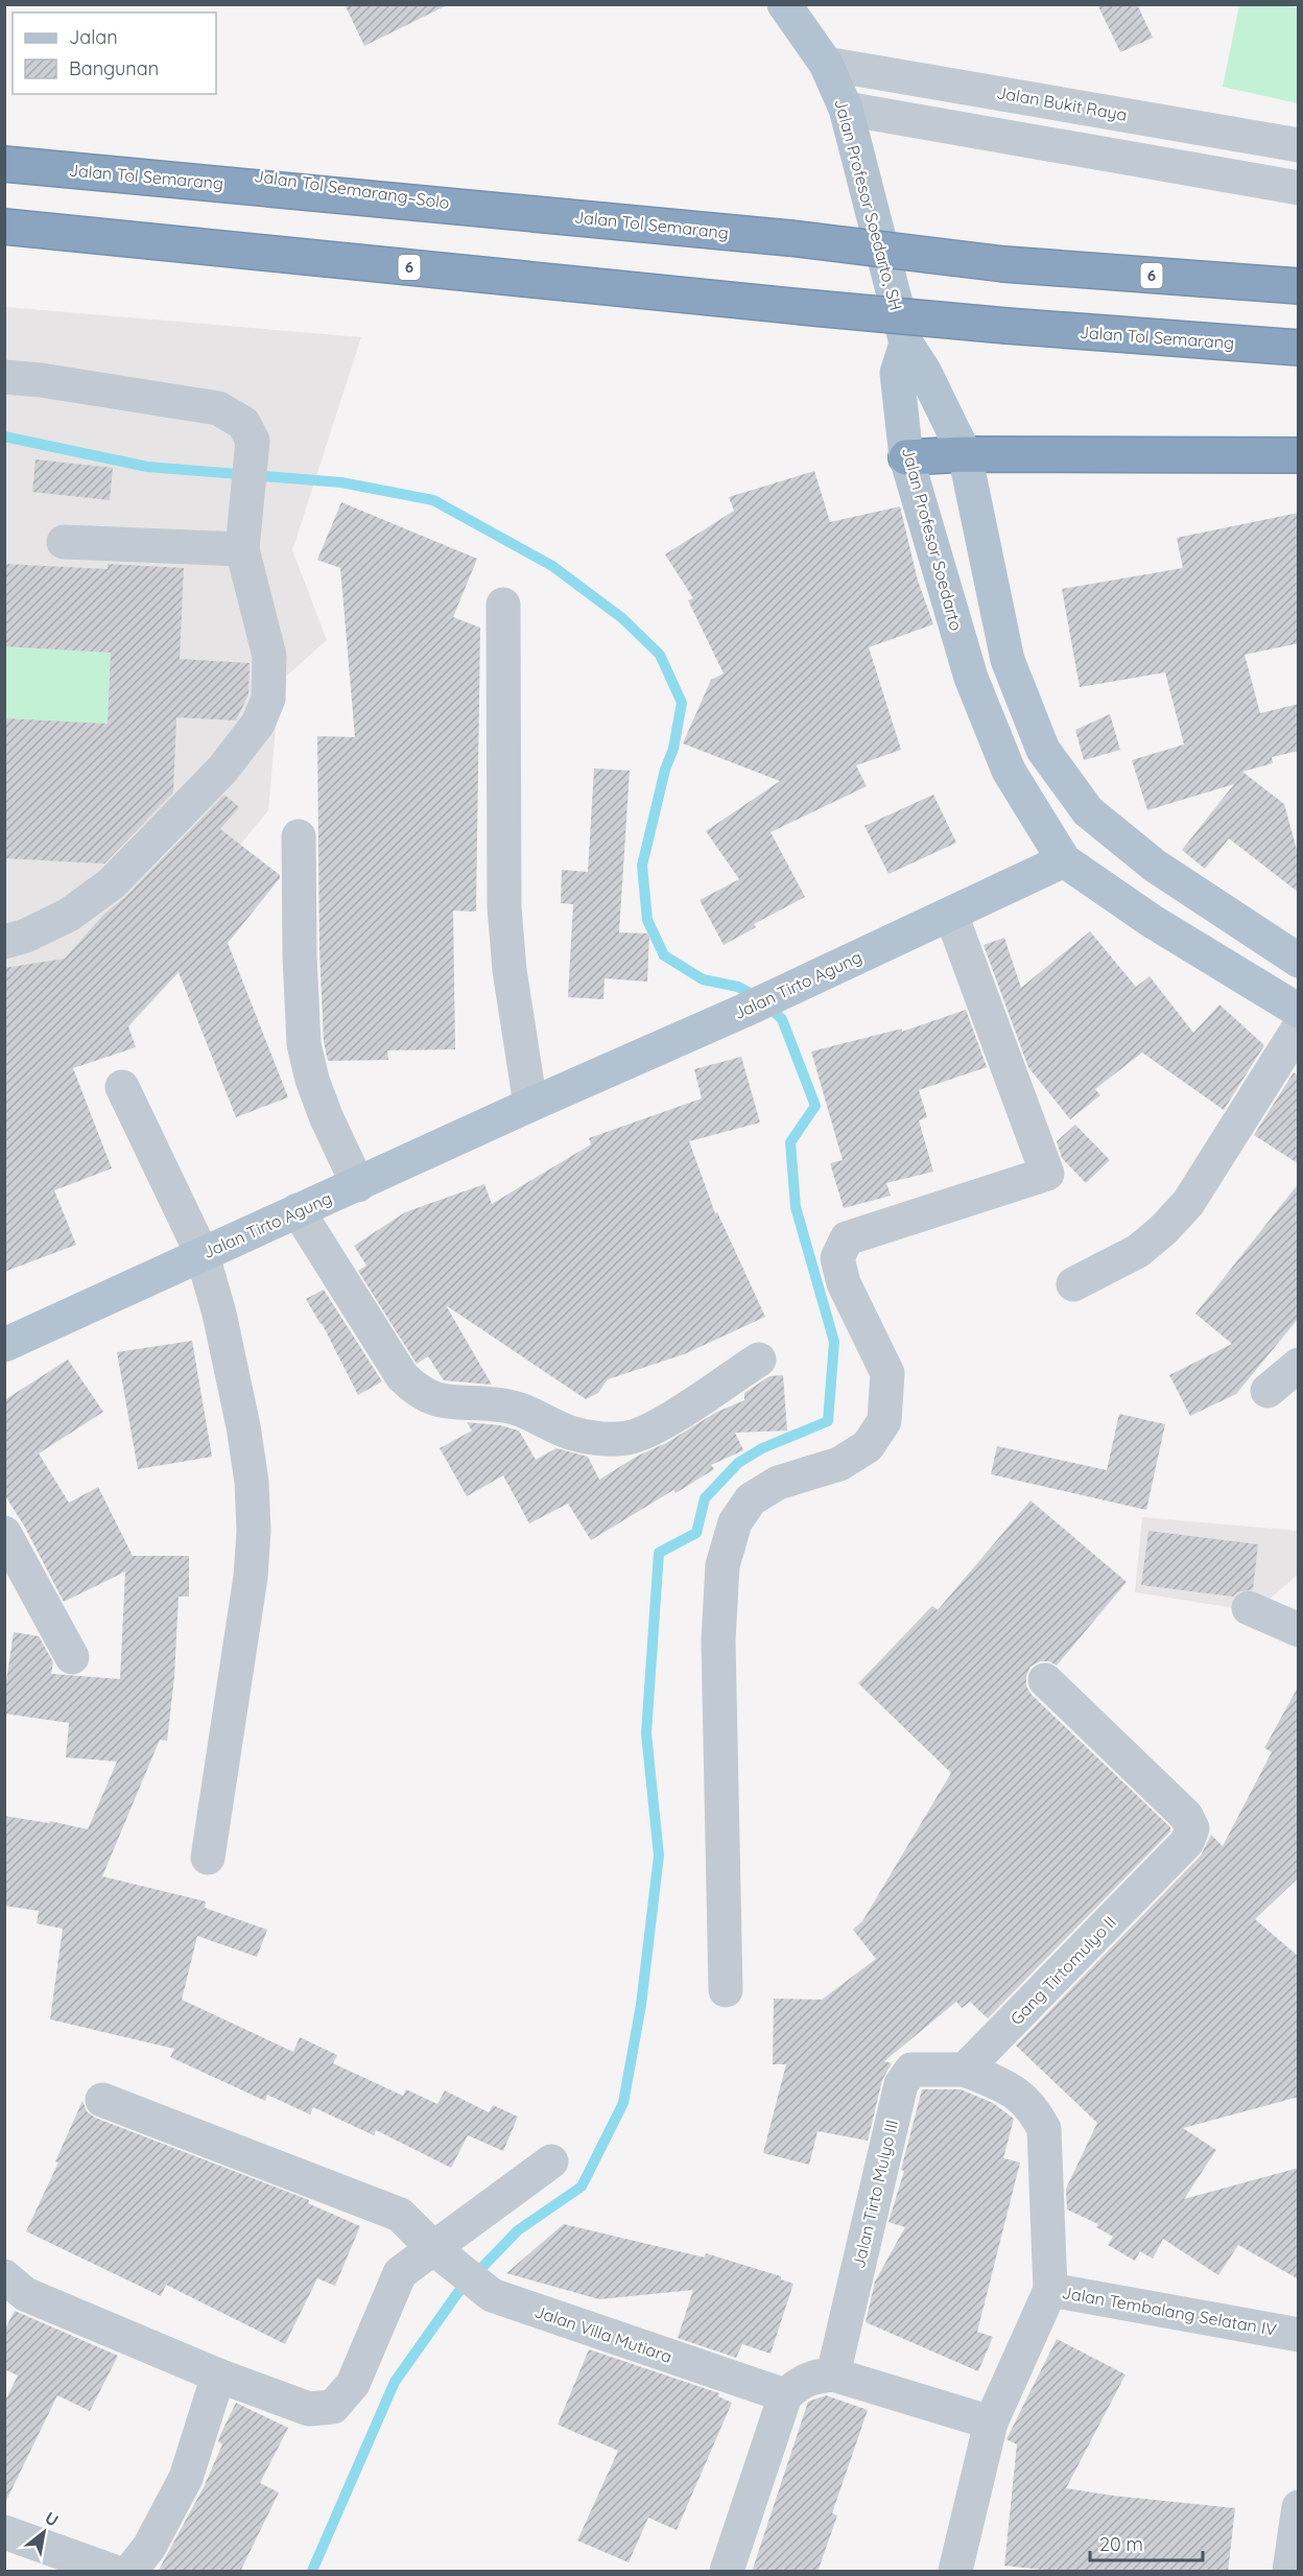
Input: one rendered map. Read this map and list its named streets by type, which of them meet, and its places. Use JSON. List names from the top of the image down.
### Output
{
  "streets": {
    "highway": ["Jalan Tol Semarang", "Jalan Tol Semarang–Solo", "6"],
    "main road": ["Jalan Profesor Soedarto, SH", "Jalan Profesor Soedarto", "Jalan Tirto Agung"],
    "street": [
      "Jalan Bukit Raya",
      "Gang Tirtomulyo II",
      "Jalan Tirto Mulyo III",
      "Jalan Tembalang Selatan IV",
      "Jalan Villa Mutiara"
    ]
  },
  "crossings": [
    ["Jalan Bukit Raya", "Jalan Profesor Soedarto, SH"],
    ["Jalan Tol Semarang", "Jalan Tol Semarang–Solo"],
    ["Jalan Profesor Soedarto, SH", "Jalan Profesor Soedarto"],
    ["Jalan Profesor Soedarto", "Jalan Tirto Agung"],
    ["Gang Tirtomulyo II", "Jalan Tirto Mulyo III"]
  ],
  "legend": ["Jalan", "Bangunan"],
  "scale_bar": "20 m",
  "north": "top right"
}
